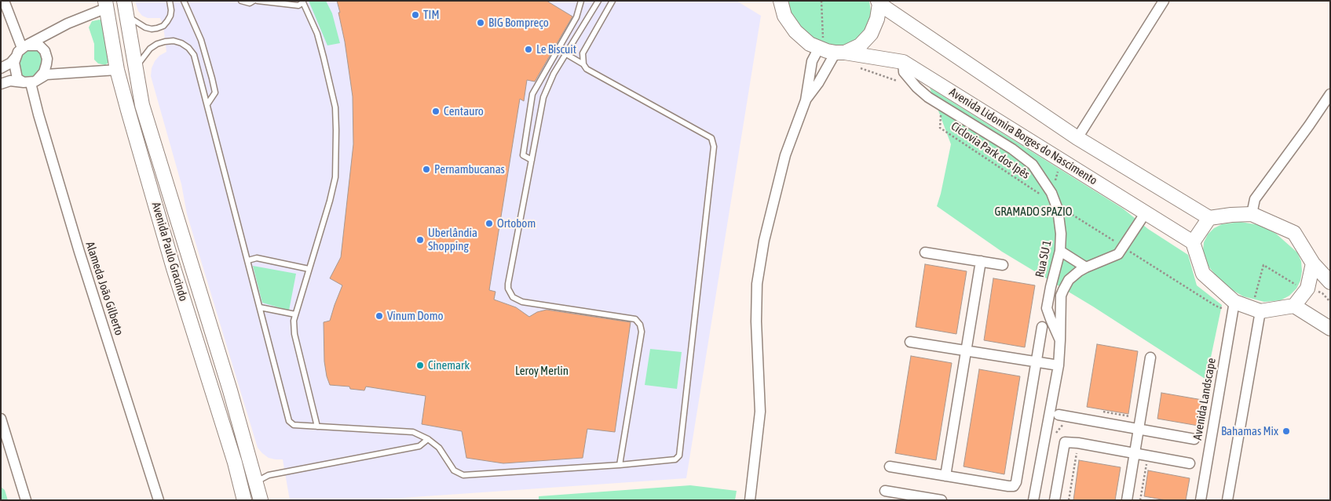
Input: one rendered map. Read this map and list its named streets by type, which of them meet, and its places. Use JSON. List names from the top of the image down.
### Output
{
  "streets": {
    "street": [
      "Avenida Lidomira Borges do Nascimento",
      "Avenida Paulo Gracindo",
      "Rua SU 1",
      "Alameda João Gilberto",
      "Avenida Landscape"
    ],
    "path": ["Ciclovia Park dos Ipês"]
  },
  "crossings": [
    ["Avenida Lidomira Borges do Nascimento", "Rua SU 1"]
  ],
  "parks": ["GRAMADO SPAZIO", "Leroy Merlin"],
  "places": [
    "TIM",
    "BIG Bompreço",
    "Le Biscuit",
    "Centauro",
    "Pernambucanas",
    "Ortobom",
    "Uberlândia Shopping",
    "Vinum Domo",
    "Cinemark",
    "Bahamas Mix"
  ]
}
